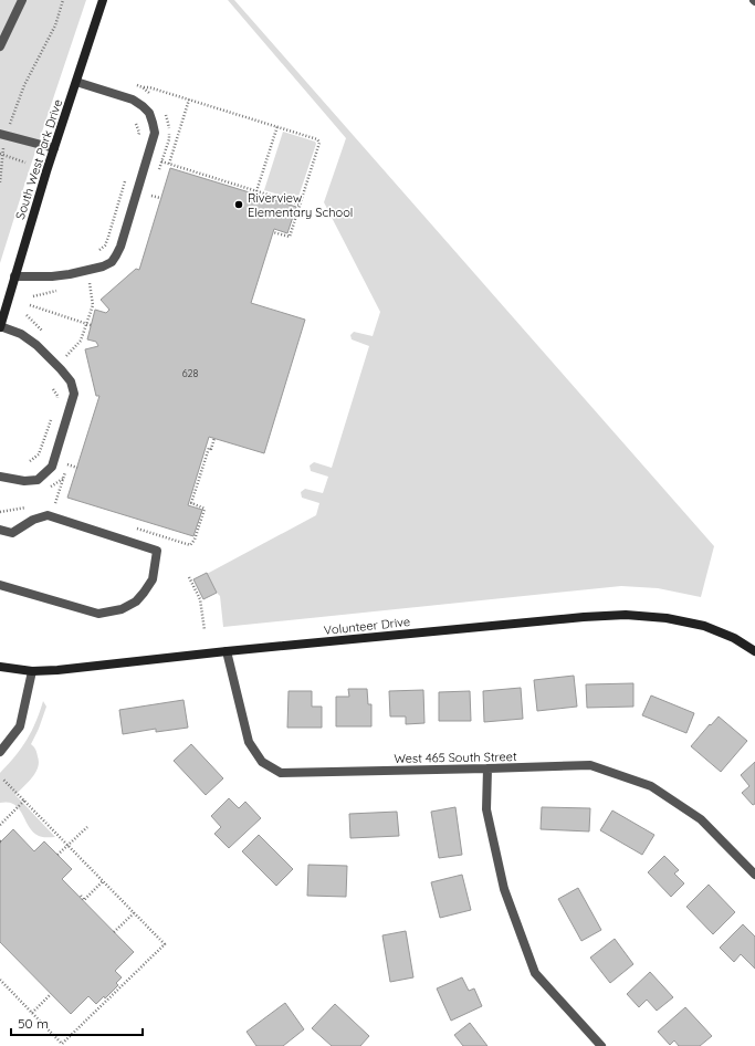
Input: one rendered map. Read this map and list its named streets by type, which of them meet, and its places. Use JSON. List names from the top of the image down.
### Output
{
  "streets": {
    "street": ["South West Park Drive", "Volunteer Drive", "West 465 South Street"]
  },
  "crossings": [
    ["Volunteer Drive", "West 465 South Street"]
  ],
  "places": ["Riverview Elementary School"],
  "house_numbers": ["628"],
  "scale_bar": "50 m"
}
